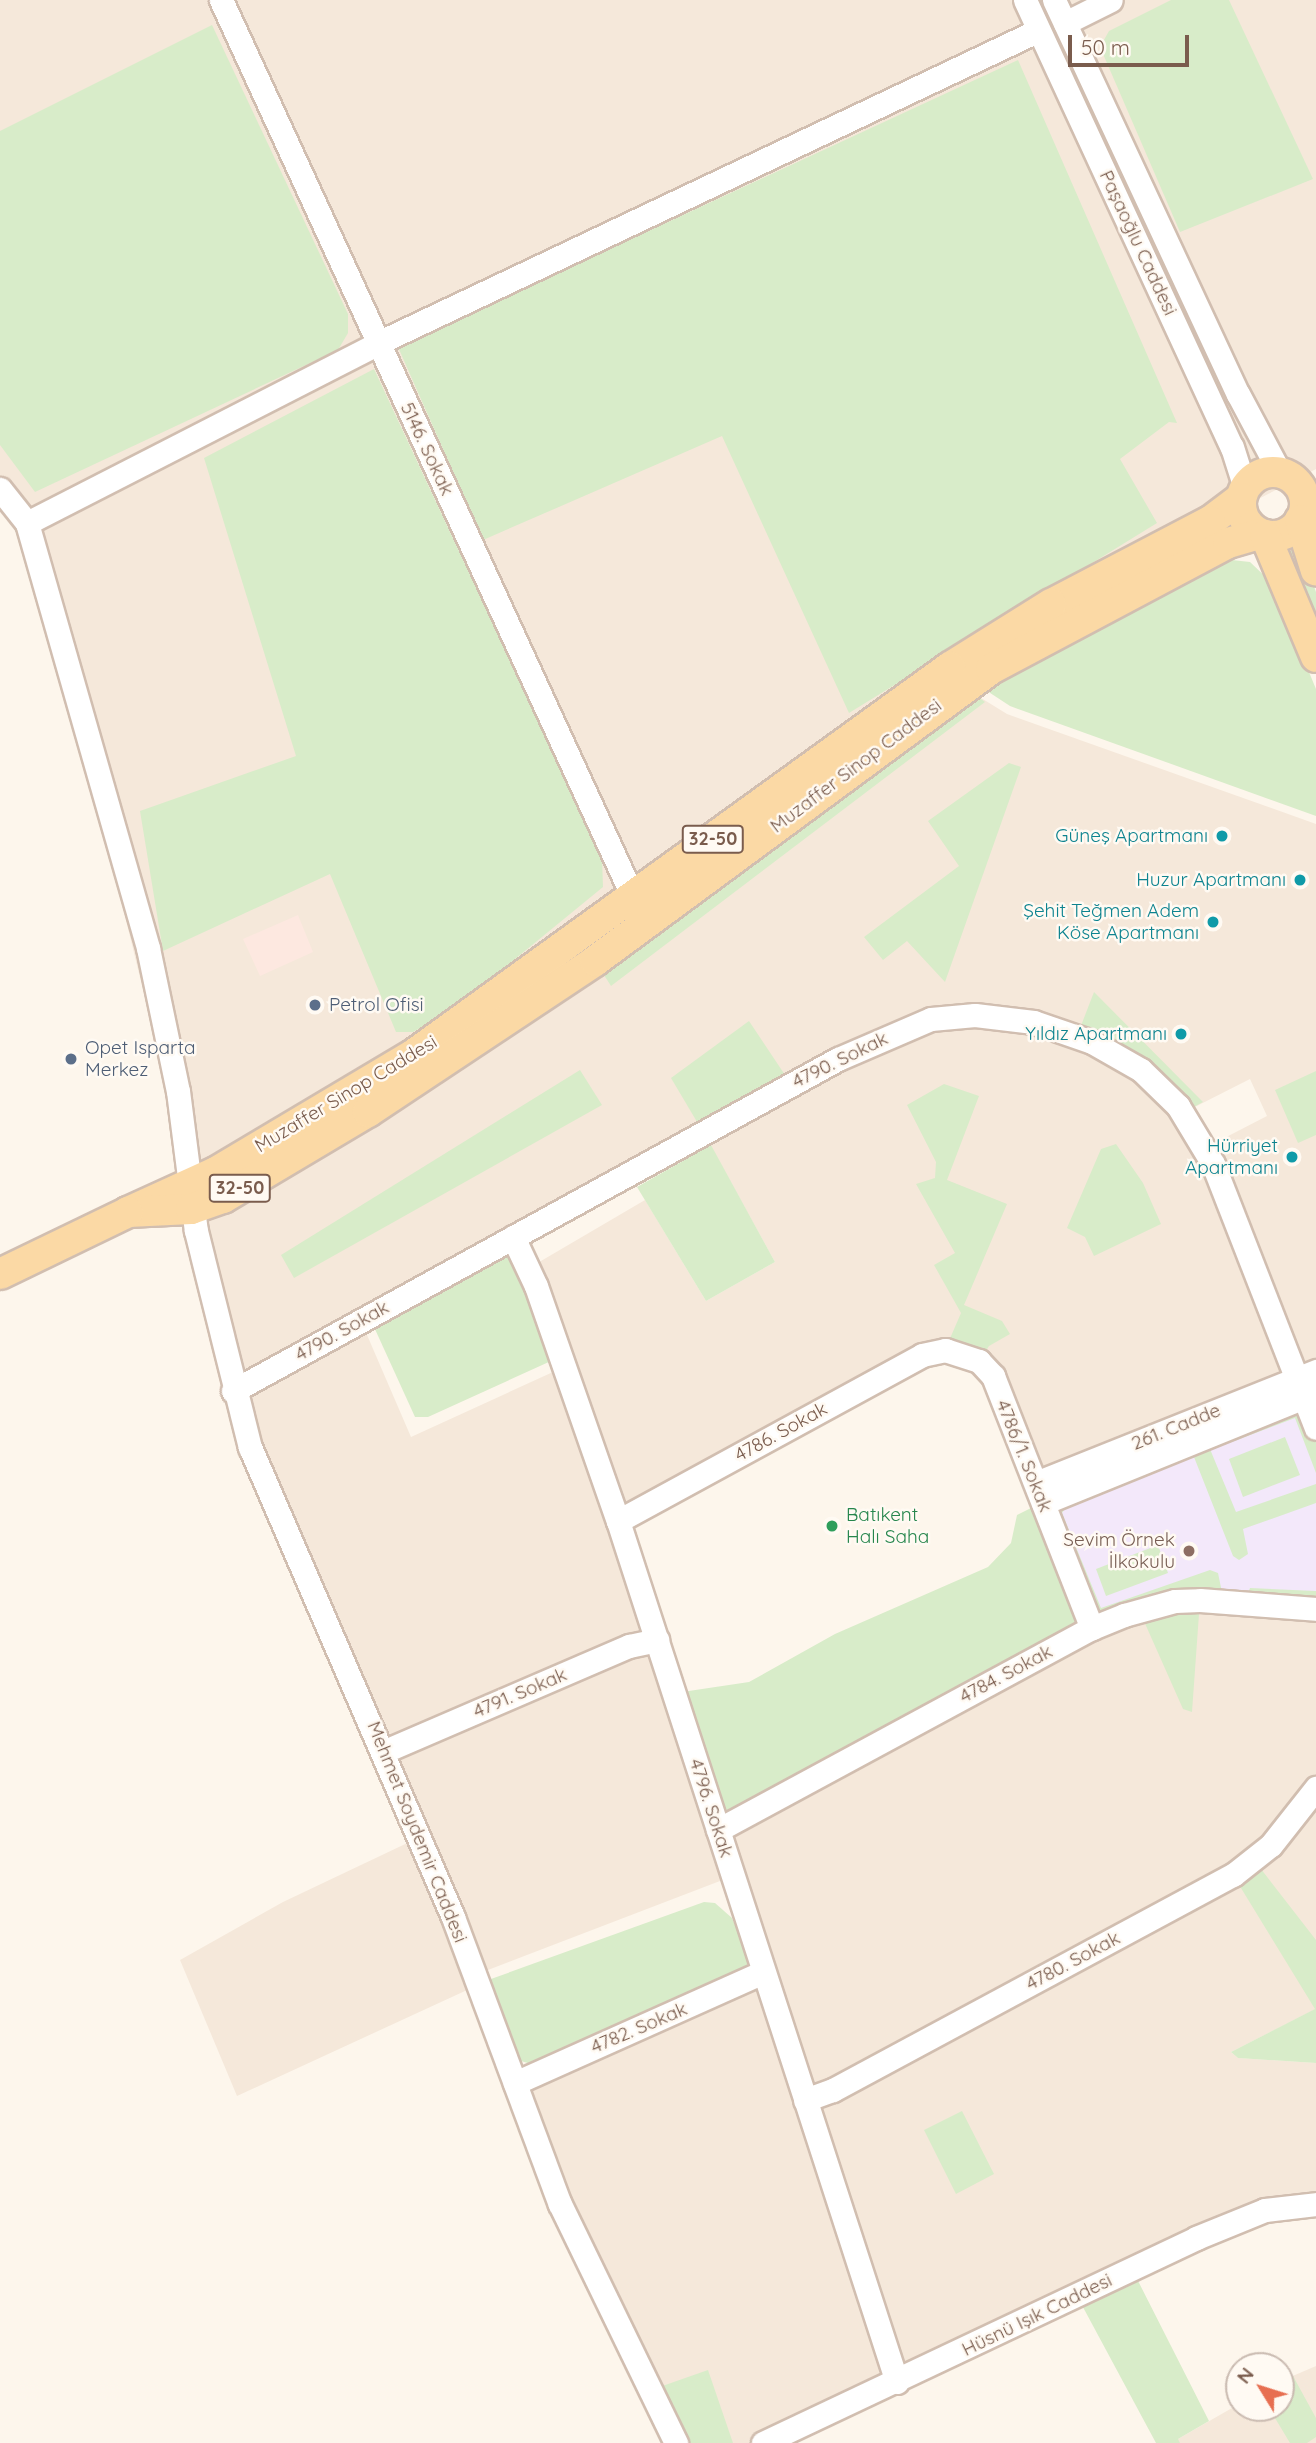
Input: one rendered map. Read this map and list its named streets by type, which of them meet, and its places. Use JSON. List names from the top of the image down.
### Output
{
  "streets": {
    "main road": ["Muzaffer Sinop Caddesi", "32-50"],
    "street": [
      "Paşaoğlu Caddesi",
      "5146. Sokak",
      "4790. Sokak",
      "261. Cadde",
      "4786. Sokak",
      "4786/1. Sokak",
      "4784. Sokak",
      "4791. Sokak",
      "4796. Sokak",
      "Mehmet Soydemir Caddesi",
      "4780. Sokak",
      "4782. Sokak",
      "Hüsnü Işık Caddesi"
    ]
  },
  "crossings": [
    ["Paşaoğlu Caddesi", "Muzaffer Sinop Caddesi"],
    ["5146. Sokak", "Muzaffer Sinop Caddesi"],
    ["Muzaffer Sinop Caddesi", "Mehmet Soydemir Caddesi"],
    ["4790. Sokak", "261. Cadde"],
    ["4790. Sokak", "4796. Sokak"],
    ["4790. Sokak", "Mehmet Soydemir Caddesi"],
    ["261. Cadde", "4786/1. Sokak"],
    ["4786. Sokak", "4786/1. Sokak"],
    ["4786. Sokak", "4796. Sokak"],
    ["4786/1. Sokak", "4784. Sokak"],
    ["4784. Sokak", "4796. Sokak"],
    ["4791. Sokak", "4796. Sokak"],
    ["4791. Sokak", "Mehmet Soydemir Caddesi"],
    ["4796. Sokak", "4780. Sokak"],
    ["4796. Sokak", "4782. Sokak"],
    ["4796. Sokak", "Hüsnü Işık Caddesi"],
    ["Mehmet Soydemir Caddesi", "4782. Sokak"]
  ],
  "places": [
    "Güneş Apartmanı",
    "Huzur Apartmanı",
    "Şehit Teğmen Adem Köse Apartmanı",
    "Petrol Ofisi",
    "Yıldız Apartmanı",
    "Opet Isparta Merkez",
    "Hürriyet Apartmanı",
    "Batıkent Halı Saha",
    "Sevim Örnek İlkokulu"
  ],
  "scale_bar": "50 m",
  "north": "top left"
}
